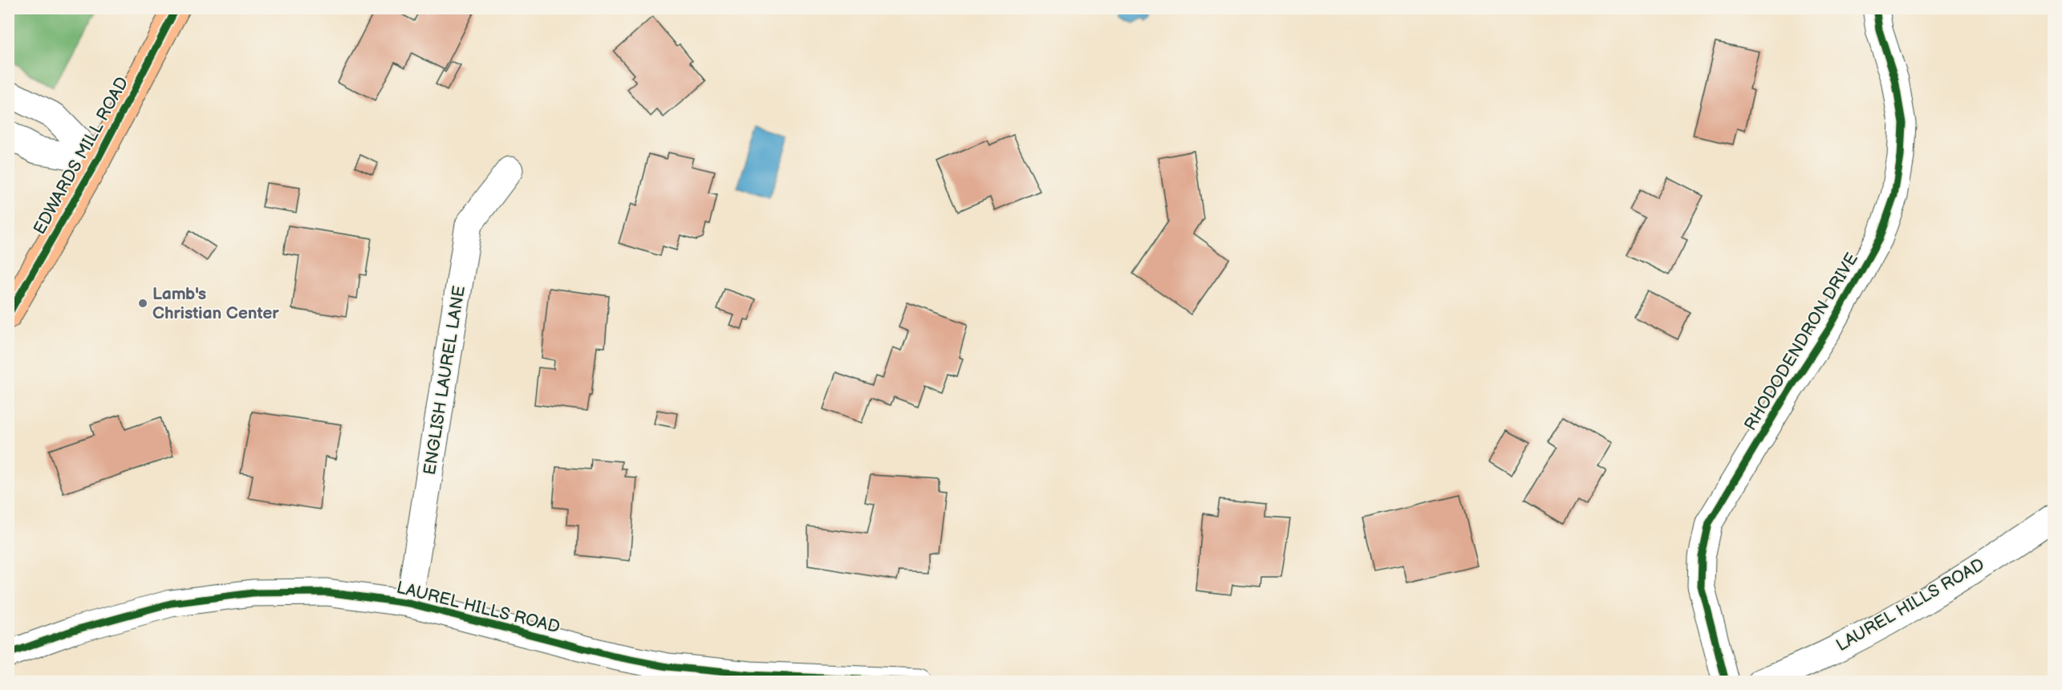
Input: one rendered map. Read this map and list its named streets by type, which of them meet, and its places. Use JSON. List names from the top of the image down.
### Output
{
  "streets": {
    "main road": ["EDWARDS MILL ROAD"],
    "street": ["RHODODENDRON DRIVE", "ENGLISH LAUREL LANE", "LAUREL HILLS ROAD"]
  },
  "crossings": [
    ["ENGLISH LAUREL LANE", "LAUREL HILLS ROAD"]
  ],
  "places": ["Lamb's Christian Center"]
}
